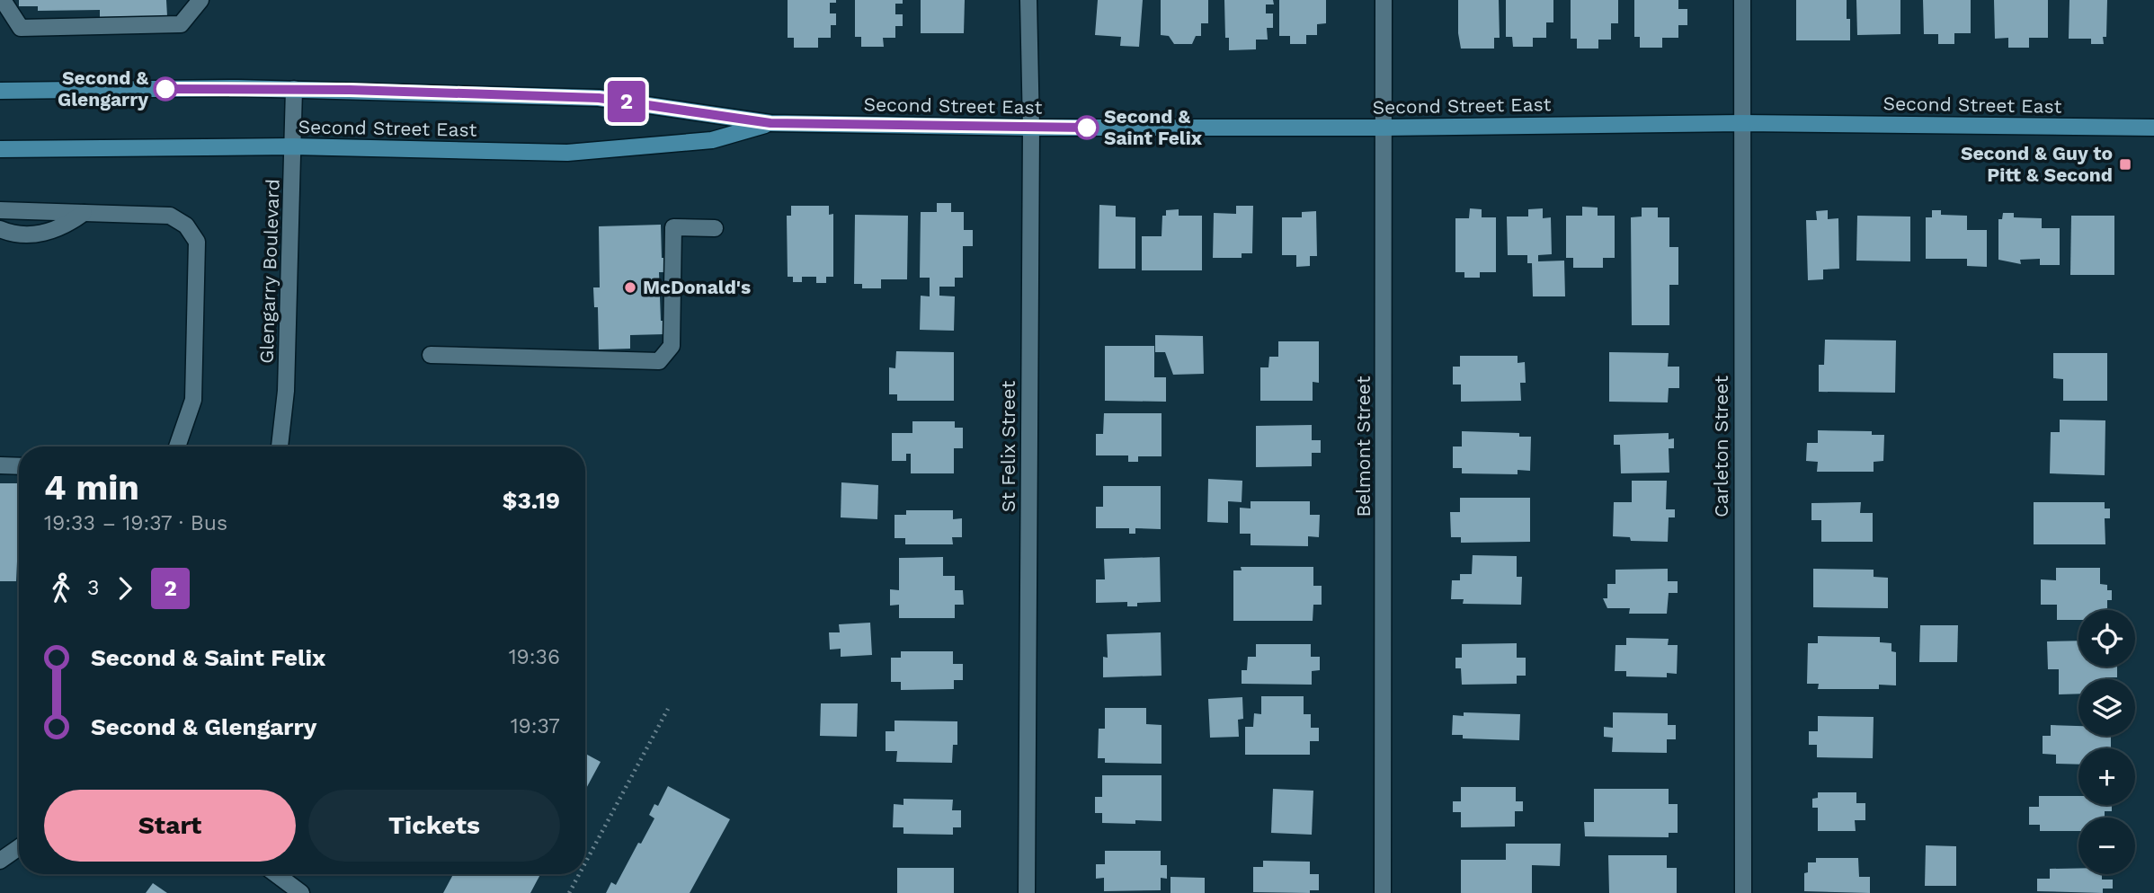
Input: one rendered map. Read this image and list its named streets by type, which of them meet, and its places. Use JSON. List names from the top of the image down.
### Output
{
  "streets": {
    "main road": ["Second Street East"],
    "street": [
      "Glengarry Boulevard",
      "St Felix Street",
      "Belmont Street",
      "Carleton Street"
    ]
  },
  "crossings": [
    ["Second Street East", "Glengarry Boulevard"],
    ["Second Street East", "St Felix Street"],
    ["Second Street East", "Belmont Street"],
    ["Second Street East", "Carleton Street"]
  ],
  "places": {
    "other": ["Second & Glengarry", "Second & Saint Felix", "McDonald's"],
    "transit": ["Second & Guy to Pitt & Second"]
  },
  "lines": ["bus line 2"],
  "page": {
    "on_map": "2",
    "heading": ["4 min", "19:33 – 19:37 · Bus", "$3.19"],
    "legs": ["3", "2"],
    "map_buttons": ["+", "−"],
    "list": [
      {
        "name": "Second & Saint Felix",
        "value": "19:36"
      },
      {
        "name": "Second & Glengarry",
        "value": "19:37"
      }
    ],
    "buttons": ["Start", "Tickets"]
  }
}
